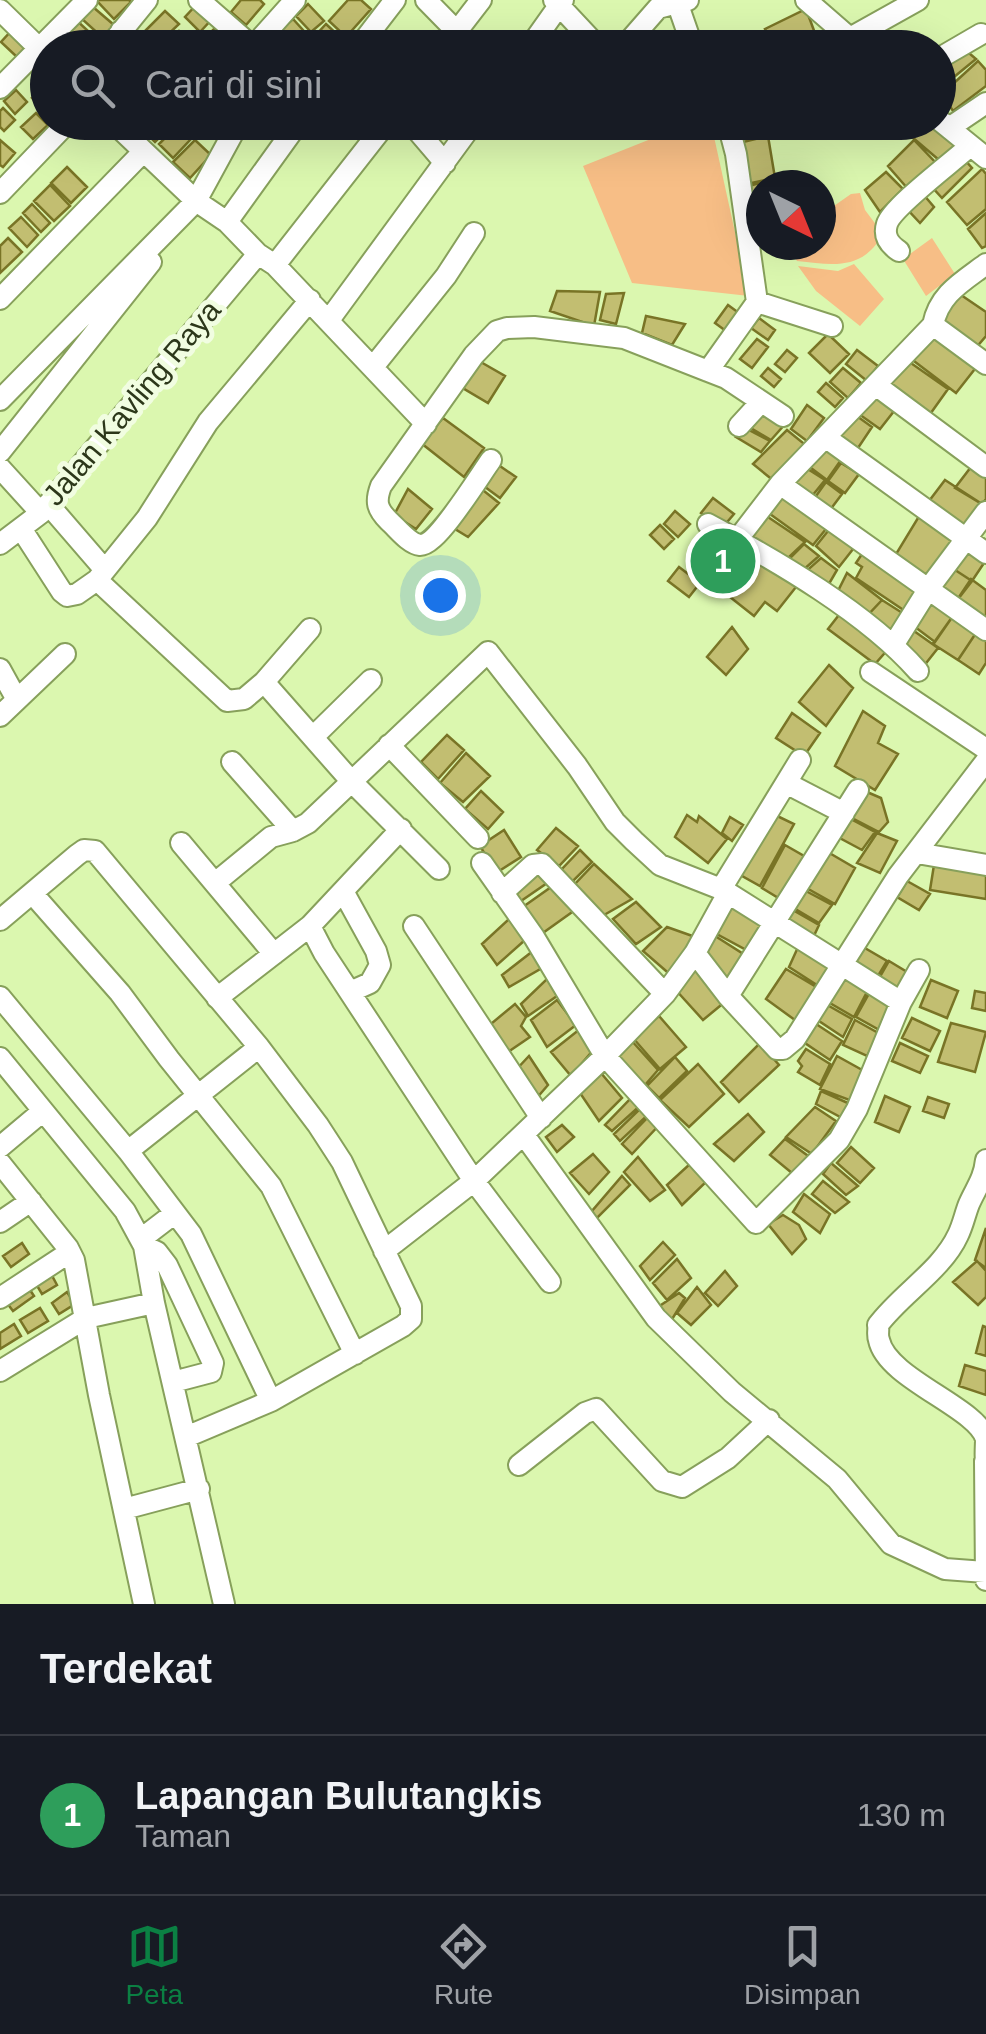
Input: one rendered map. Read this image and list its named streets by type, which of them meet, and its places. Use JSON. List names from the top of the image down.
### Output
{
  "streets": {
    "street": ["Jalan Kavling Raya"]
  },
  "north": "bottom right",
  "page": {
    "search": "Cari di sini",
    "pins": "1",
    "heading": "Terdekat",
    "list": [
      {
        "mark": "1",
        "name": "Lapangan Bulutangkis",
        "note": "Taman",
        "value": "130 m"
      }
    ],
    "nav": ["Peta", "Rute", "Disimpan"]
  }
}
